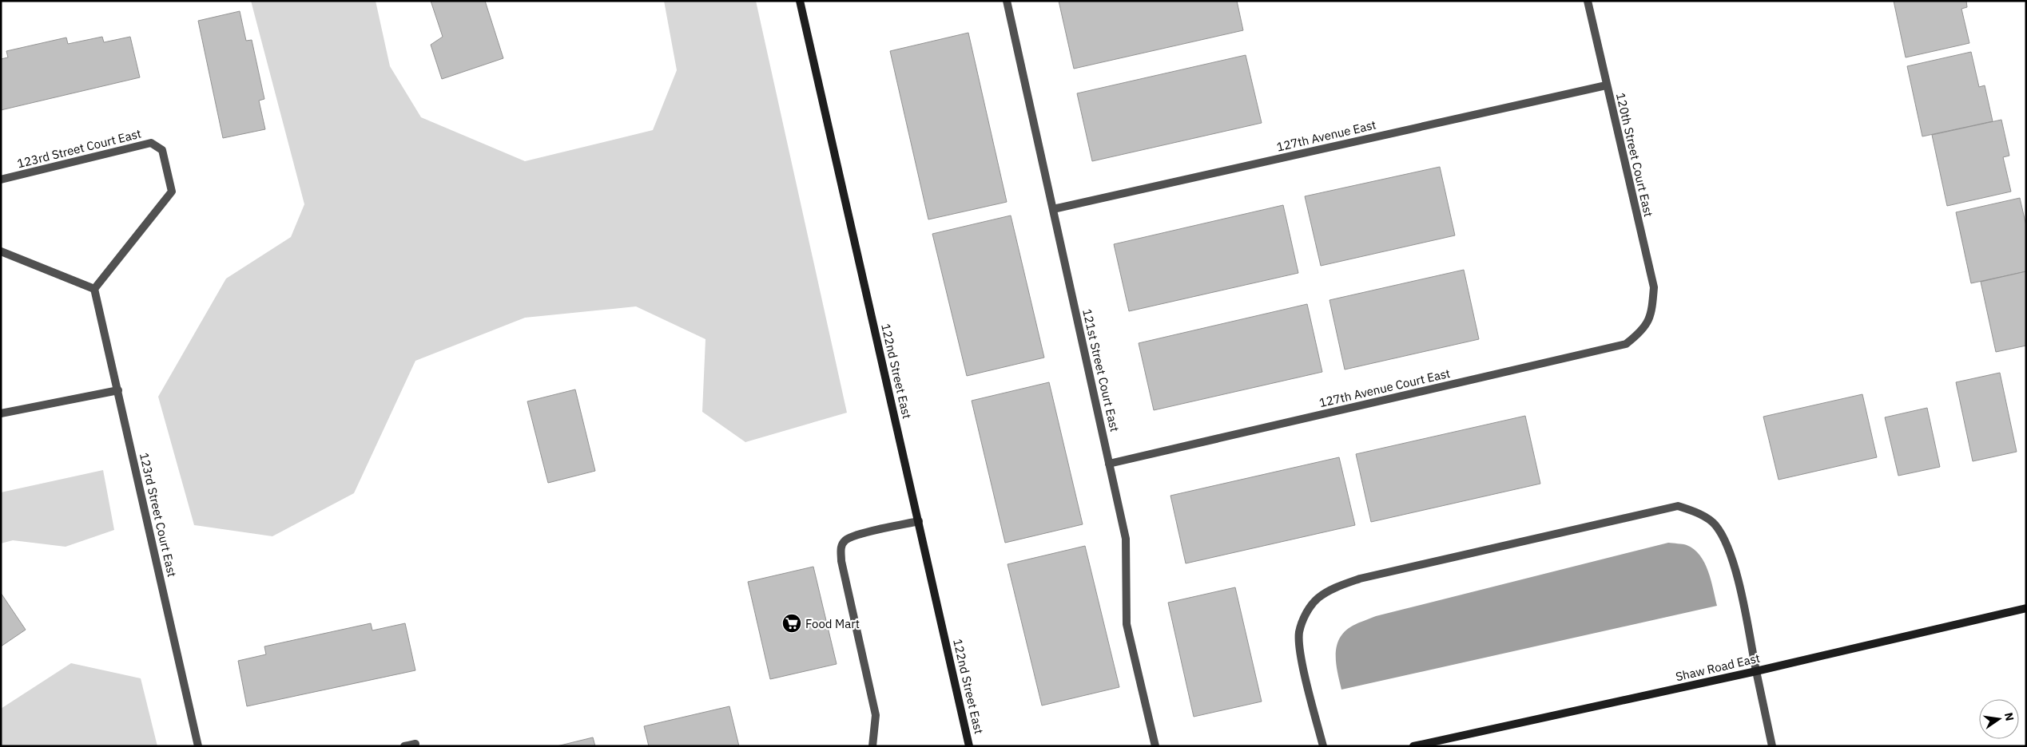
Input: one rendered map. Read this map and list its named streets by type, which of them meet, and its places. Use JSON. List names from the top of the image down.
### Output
{
  "streets": {
    "street": [
      "127th Avenue East",
      "123rd Street Court East",
      "120th Street Court East",
      "121st Street Court East",
      "122nd Street East",
      "127th Avenue Court East",
      "Shaw Road East"
    ]
  },
  "crossings": [
    ["127th Avenue East", "120th Street Court East"],
    ["127th Avenue East", "121st Street Court East"],
    ["120th Street Court East", "127th Avenue Court East"],
    ["121st Street Court East", "127th Avenue Court East"]
  ],
  "places": {
    "supermarket": ["Food Mart"]
  },
  "north": "right"
}
